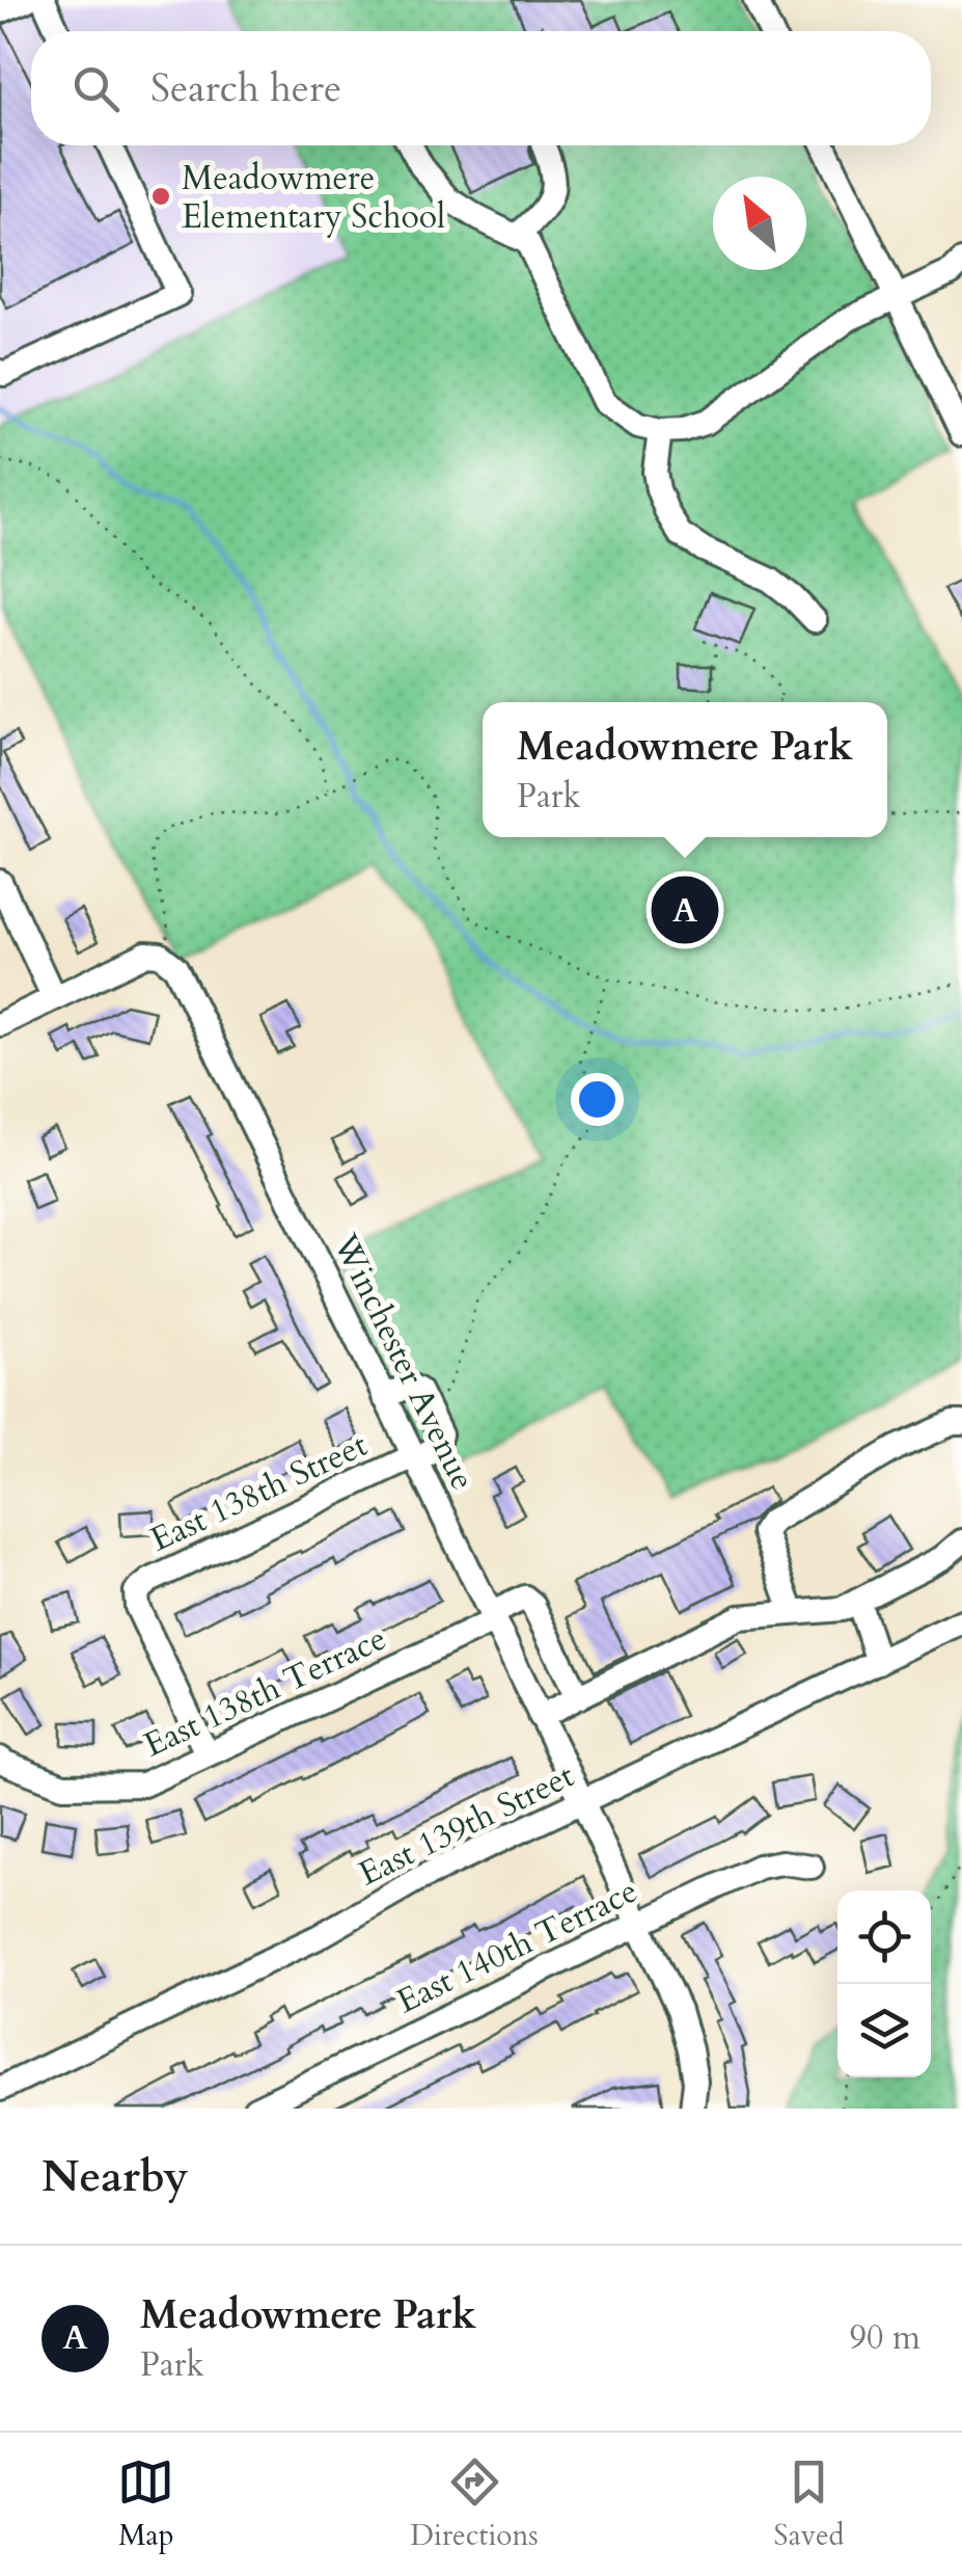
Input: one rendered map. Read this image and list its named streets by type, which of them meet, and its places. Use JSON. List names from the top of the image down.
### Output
{
  "streets": {
    "street": [
      "Winchester Avenue",
      "East 138th Street",
      "East 138th Terrace",
      "East 139th Street",
      "East 140th Terrace"
    ]
  },
  "crossings": [
    ["Winchester Avenue", "East 138th Street"],
    ["Winchester Avenue", "East 138th Terrace"],
    ["Winchester Avenue", "East 139th Street"],
    ["Winchester Avenue", "East 140th Terrace"],
    ["East 138th Street", "East 138th Terrace"]
  ],
  "places": ["Meadowmere Elementary School"],
  "north": "top left",
  "page": {
    "search": "Search here",
    "popup": ["Meadowmere Park", "Park"],
    "pins": "A",
    "heading": "Nearby",
    "list": [
      {
        "mark": "A",
        "name": "Meadowmere Park",
        "note": "Park",
        "value": "90 m"
      }
    ],
    "nav": ["Map", "Directions", "Saved"]
  }
}
